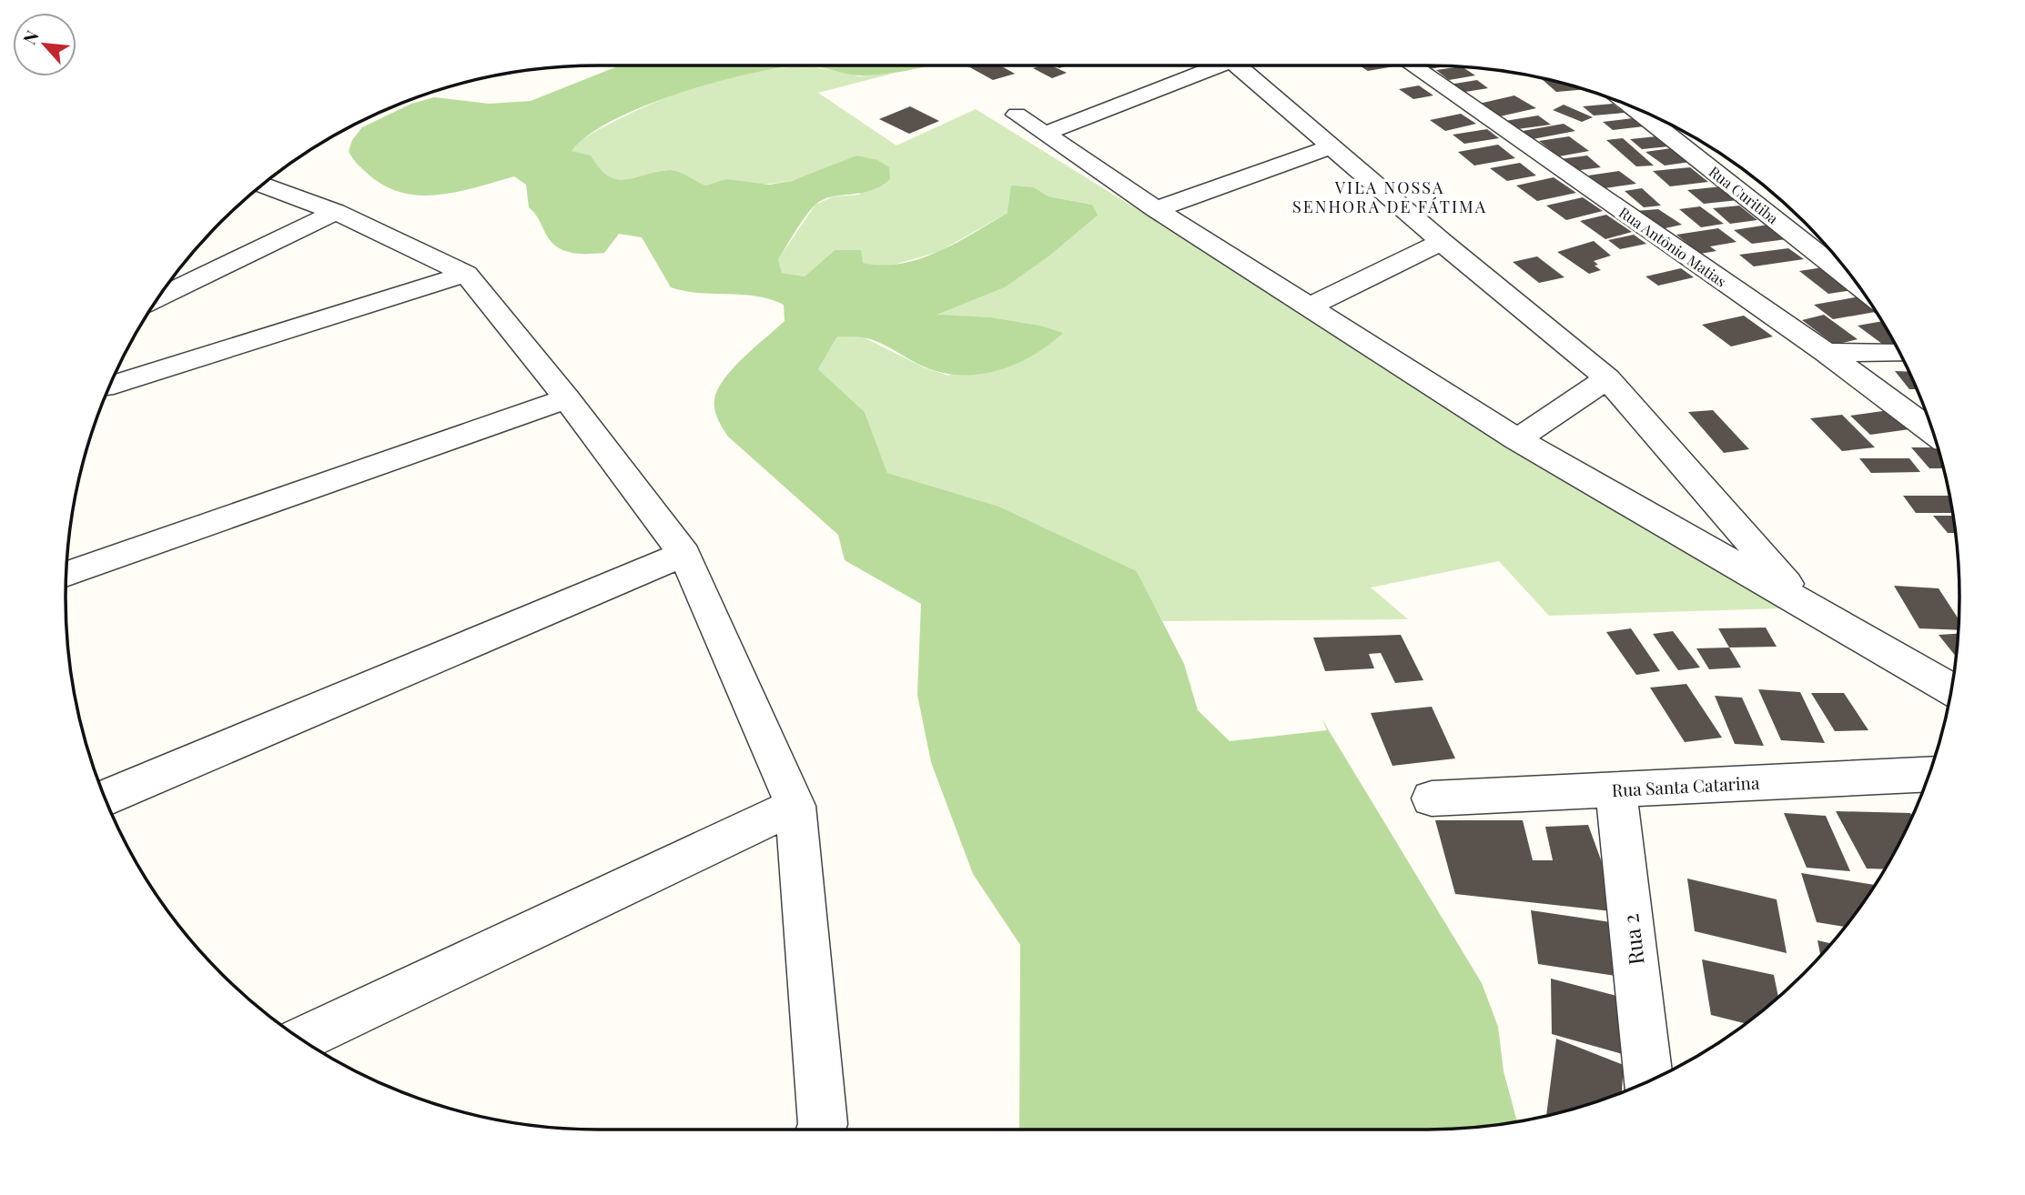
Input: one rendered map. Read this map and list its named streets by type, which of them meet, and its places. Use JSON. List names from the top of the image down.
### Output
{
  "streets": {
    "street": [
      "Rua Curitiba",
      "Rua Antônio Matias",
      "Rua Santa Catarina",
      "Rua 2"
    ]
  },
  "crossings": [
    ["Rua Santa Catarina", "Rua 2"]
  ],
  "districts": ["VILA NOSSA SENHORA DE FÁTIMA"],
  "north": "top left"
}
